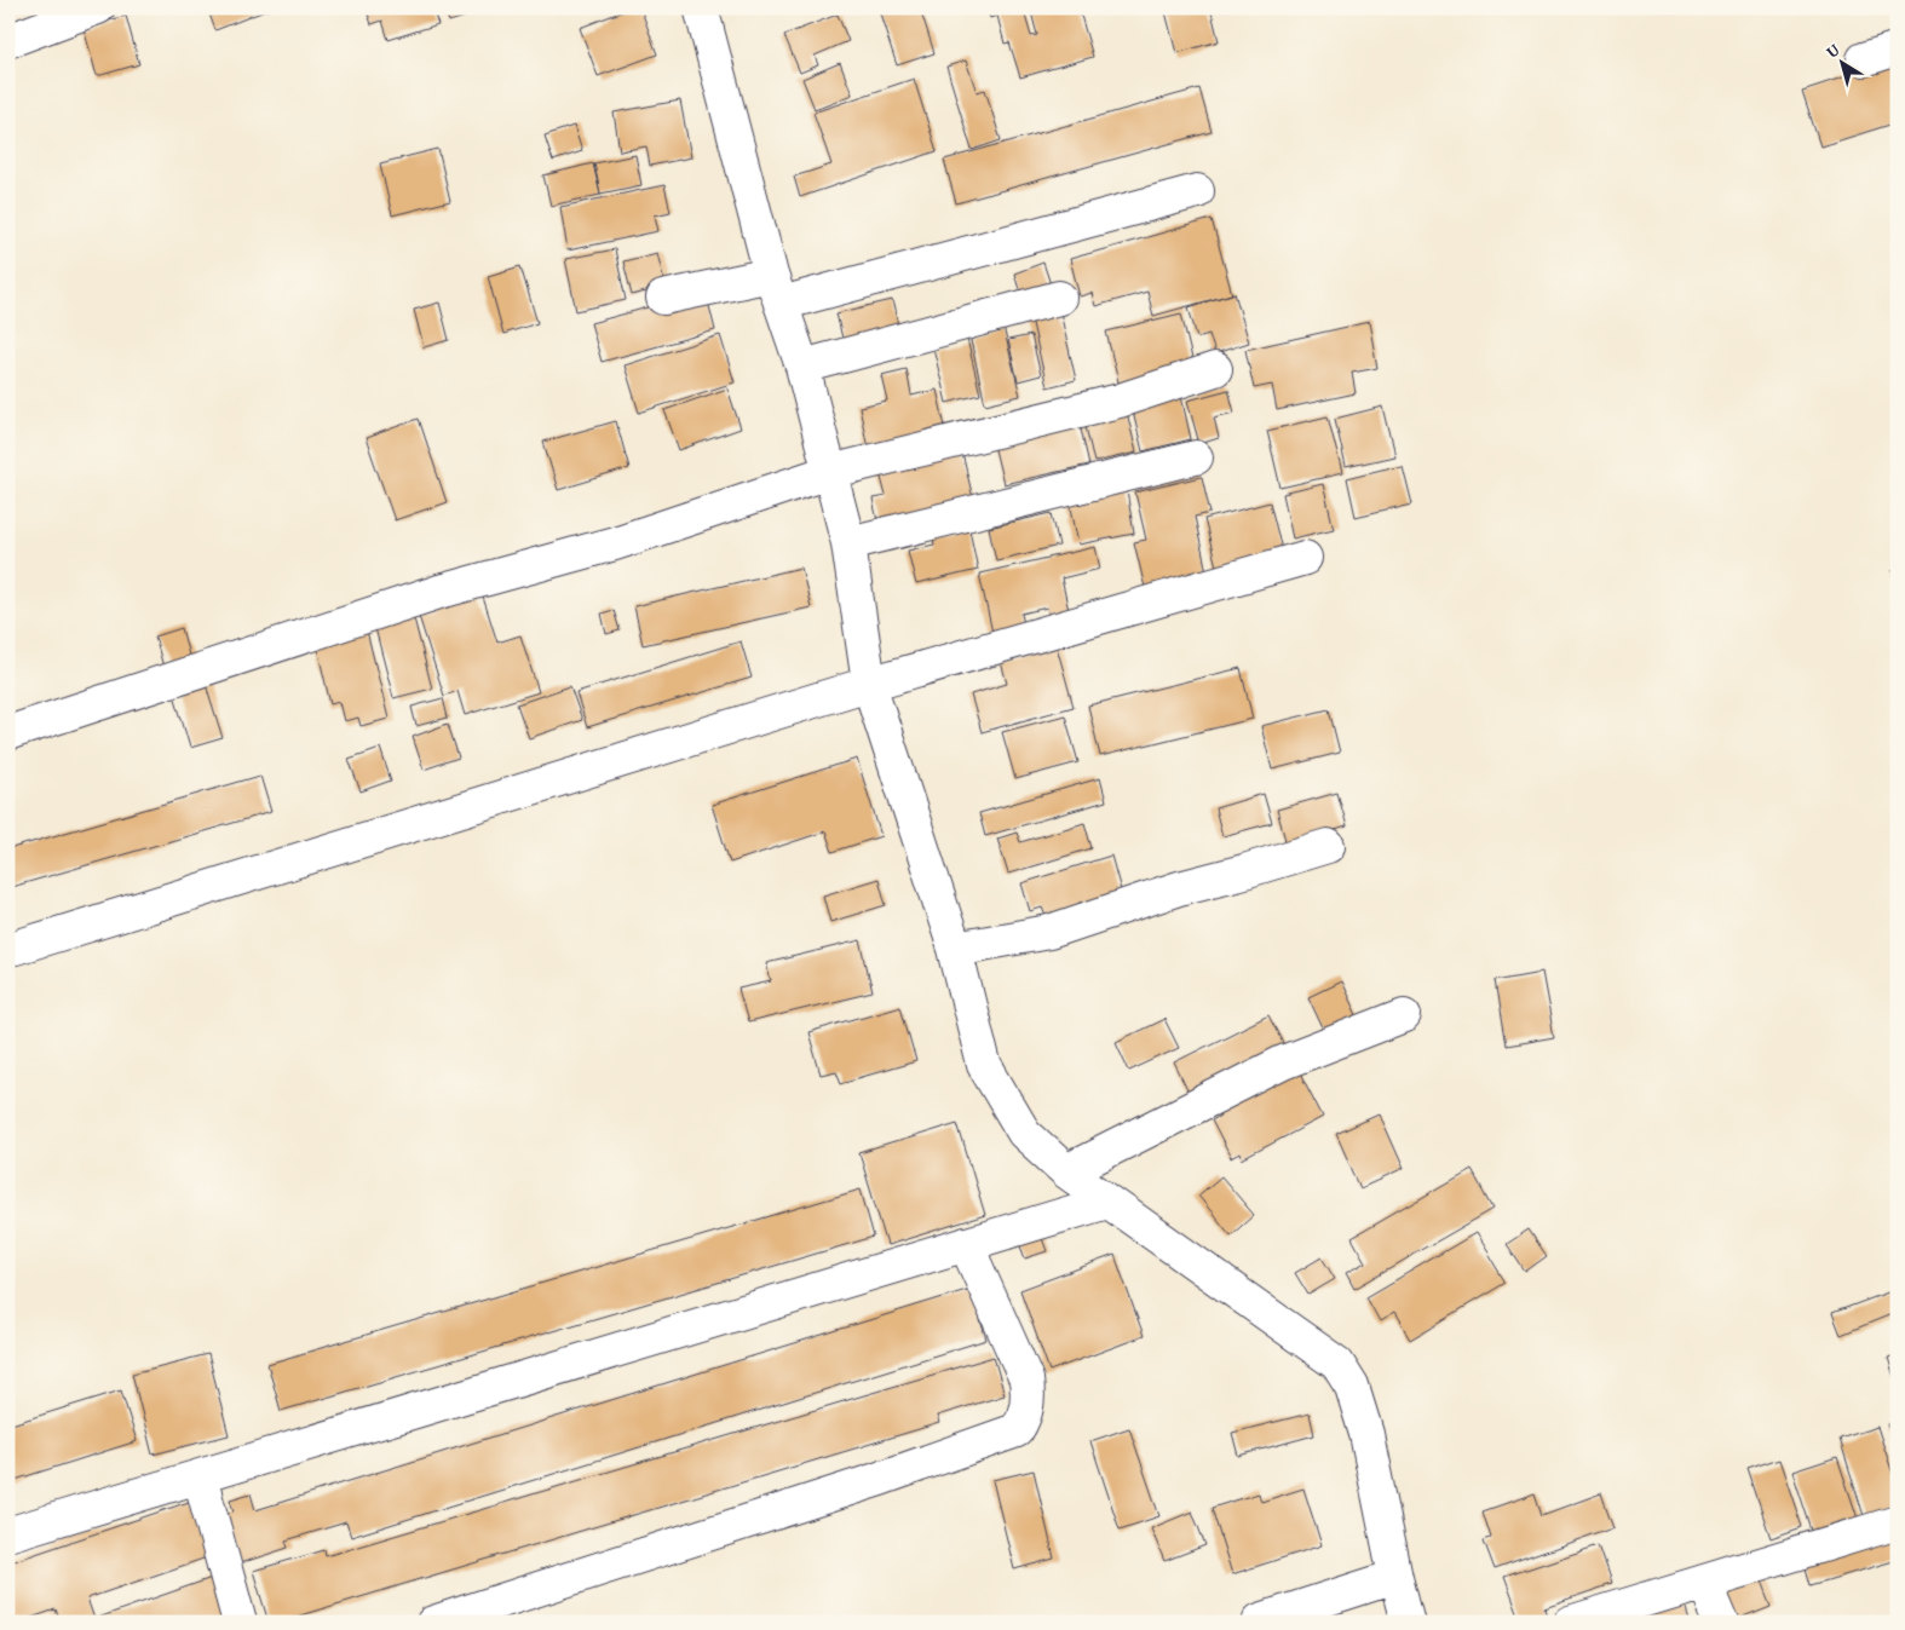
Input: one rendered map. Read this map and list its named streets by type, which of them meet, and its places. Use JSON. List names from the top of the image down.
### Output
{
  "north": "top left"
}
